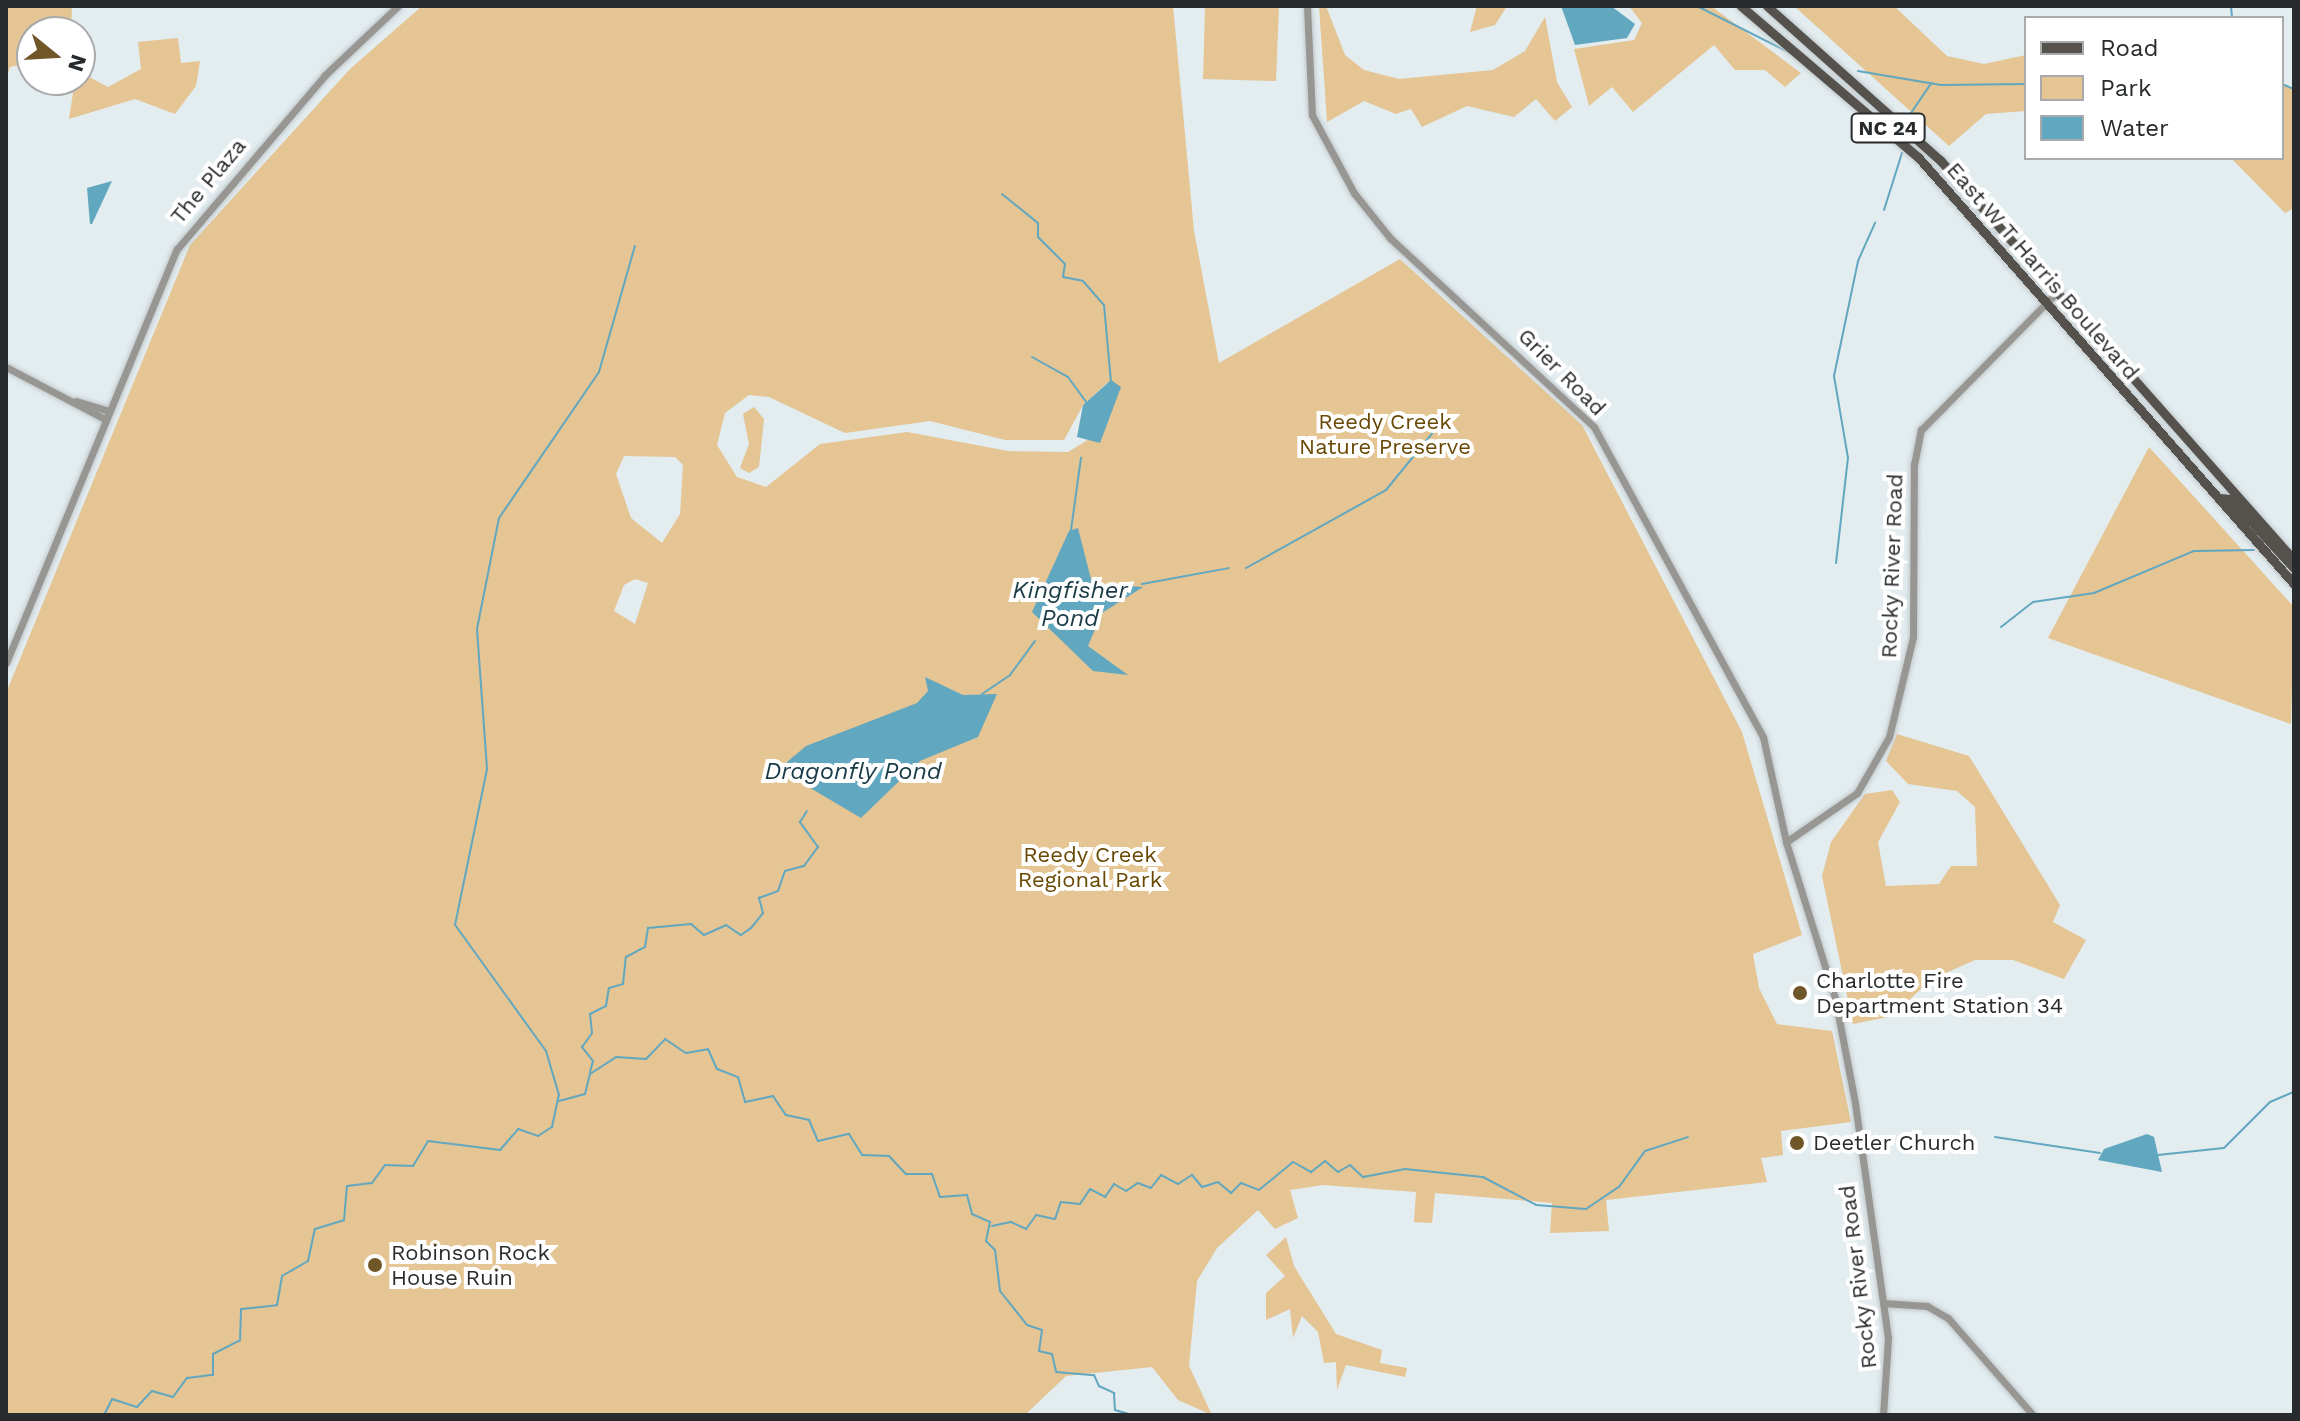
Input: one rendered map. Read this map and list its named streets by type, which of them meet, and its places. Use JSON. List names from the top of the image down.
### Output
{
  "streets": {
    "main road": ["NC 24", "East W T Harris Boulevard"],
    "street": ["The Plaza", "Grier Road", "Rocky River Road"]
  },
  "crossings": [
    ["East W T Harris Boulevard", "Rocky River Road"],
    ["Grier Road", "Rocky River Road"]
  ],
  "water": ["Kingfisher Pond", "Dragonfly Pond"],
  "parks": ["Reedy Creek Nature Preserve", "Reedy Creek Regional Park"],
  "places": ["Charlotte Fire Department Station 34", "Deetler Church", "Robinson Rock House Ruin"],
  "legend": ["Road", "Park", "Water"],
  "north": "right"
}
